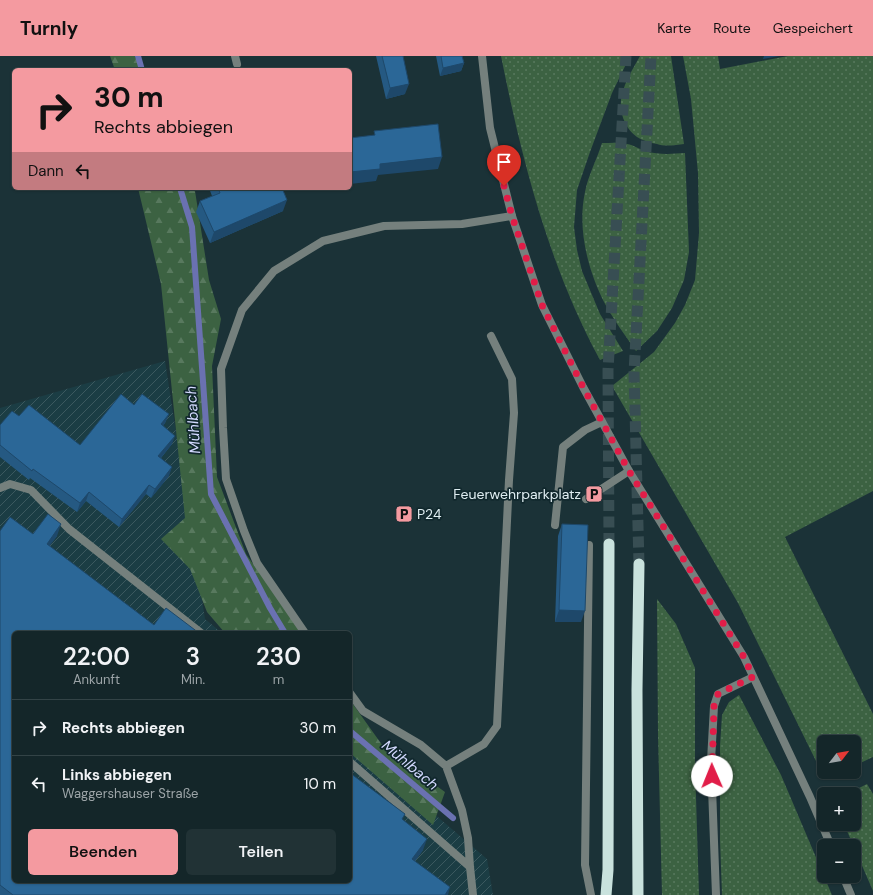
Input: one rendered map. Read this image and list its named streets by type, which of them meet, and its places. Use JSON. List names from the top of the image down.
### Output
{
  "water": ["Mühlbach"],
  "places": {
    "parking": ["Feuerwehrparkplatz", "P24"]
  },
  "north": "top right",
  "page": {
    "header": "Turnly",
    "nav": ["Karte", "Route", "Gespeichert"],
    "turn": ["30 m", "Rechts abbiegen"],
    "then": "Dann",
    "eta": [
      "22:00",
      "Ankunft",
      "3",
      "Min.",
      "230",
      "m"
    ],
    "list": [
      {
        "name": "Rechts abbiegen",
        "value": "30 m"
      },
      {
        "name": "Links abbiegen",
        "note": "Waggershauser Straße",
        "value": "10 m"
      }
    ],
    "map_buttons": ["+", "−"],
    "buttons": ["Beenden", "Teilen"]
  }
}
